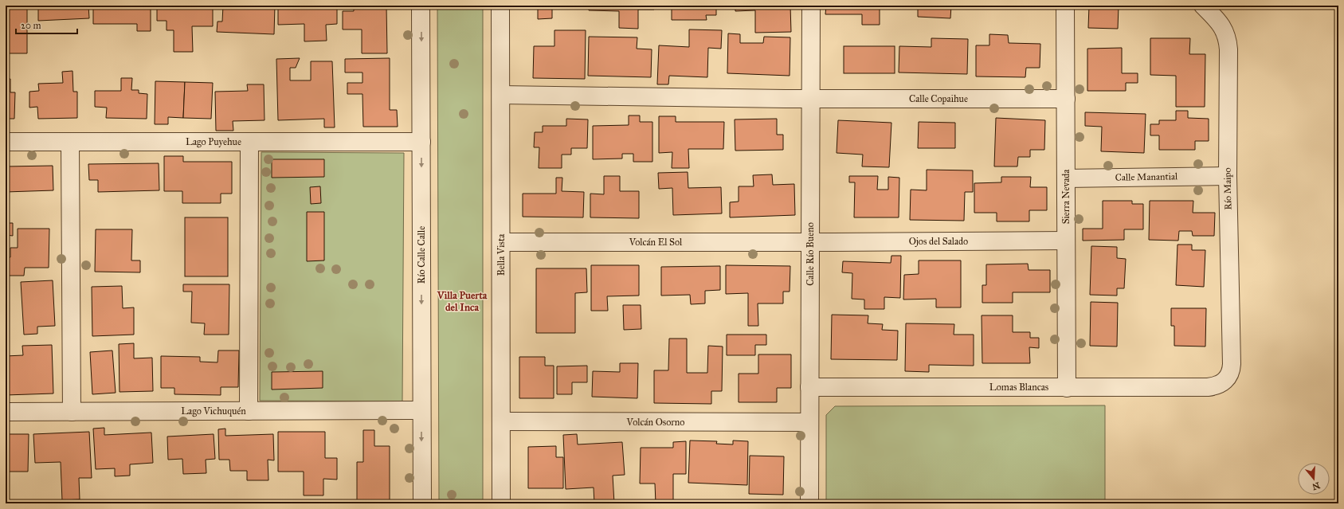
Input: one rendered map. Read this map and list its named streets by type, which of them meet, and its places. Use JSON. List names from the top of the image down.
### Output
{
  "streets": {
    "street": [
      "Calle Copaihue",
      "Lago Puyehue",
      "Calle Manantial",
      "Río Maipo",
      "Sierra Nevada",
      "Ojos del Salado",
      "Volcán El Sol",
      "Calle Río Bueno",
      "Río Calle Calle",
      "Bella Vista",
      "Lomas Blancas",
      "Lago Vichuquén",
      "Volcán Osorno"
    ]
  },
  "crossings": [
    ["Calle Copaihue", "Sierra Nevada"],
    ["Calle Copaihue", "Calle Río Bueno"],
    ["Calle Copaihue", "Bella Vista"],
    ["Lago Puyehue", "Río Calle Calle"],
    ["Calle Manantial", "Río Maipo"],
    ["Calle Manantial", "Sierra Nevada"],
    ["Río Maipo", "Lomas Blancas"],
    ["Sierra Nevada", "Ojos del Salado"],
    ["Sierra Nevada", "Lomas Blancas"],
    ["Ojos del Salado", "Volcán El Sol"],
    ["Ojos del Salado", "Calle Río Bueno"],
    ["Volcán El Sol", "Calle Río Bueno"],
    ["Volcán El Sol", "Bella Vista"],
    ["Calle Río Bueno", "Lomas Blancas"],
    ["Calle Río Bueno", "Volcán Osorno"],
    ["Río Calle Calle", "Lago Vichuquén"],
    ["Bella Vista", "Volcán Osorno"]
  ],
  "one_way": ["Río Calle Calle"],
  "districts": ["Villa Puerta del Inca"],
  "scale_bar": "20 m",
  "north": "bottom"
}
